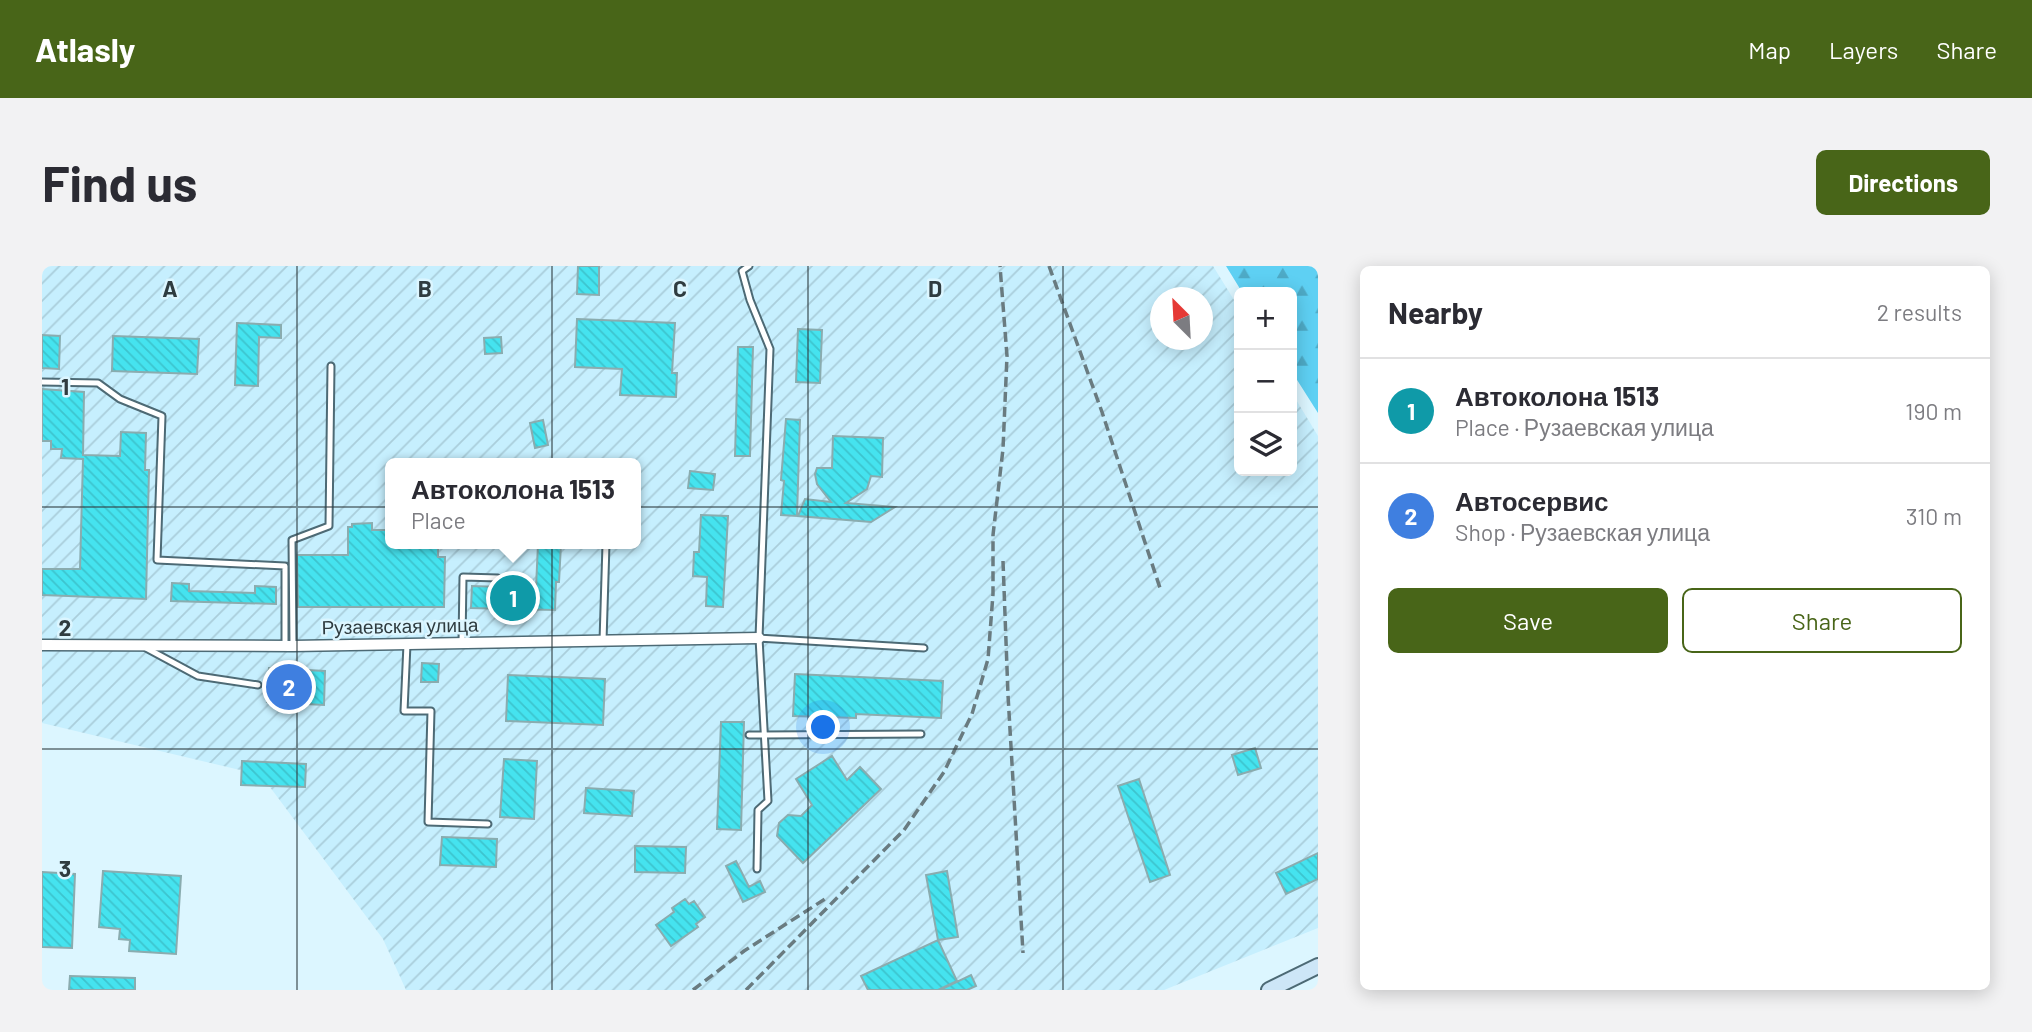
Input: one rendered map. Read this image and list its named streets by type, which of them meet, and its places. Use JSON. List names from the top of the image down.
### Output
{
  "streets": {
    "street": ["Рузаевская улица"]
  },
  "north": "top left",
  "page": {
    "header": "Atlasly",
    "nav": ["Map", "Layers", "Share"],
    "buttons": [
      "Directions",
      ["Save", "Share"]
    ],
    "title": "Find us",
    "heading": ["Nearby", "2 results"],
    "map_buttons": ["+", "−"],
    "list": [
      {
        "mark": "1",
        "name": "Автоколона 1513",
        "note": "Place · Рузаевская улица",
        "value": "190 m"
      },
      {
        "mark": "2",
        "name": "Автосервис",
        "note": "Shop · Рузаевская улица",
        "value": "310 m"
      }
    ],
    "popup": ["Автоколона 1513", "Place"],
    "pins": ["1", "2"]
  },
  "grid": {
    "columns": [
      "A",
      "B",
      "C",
      "D"
    ],
    "rows": ["1", "2", "3"]
  }
}
